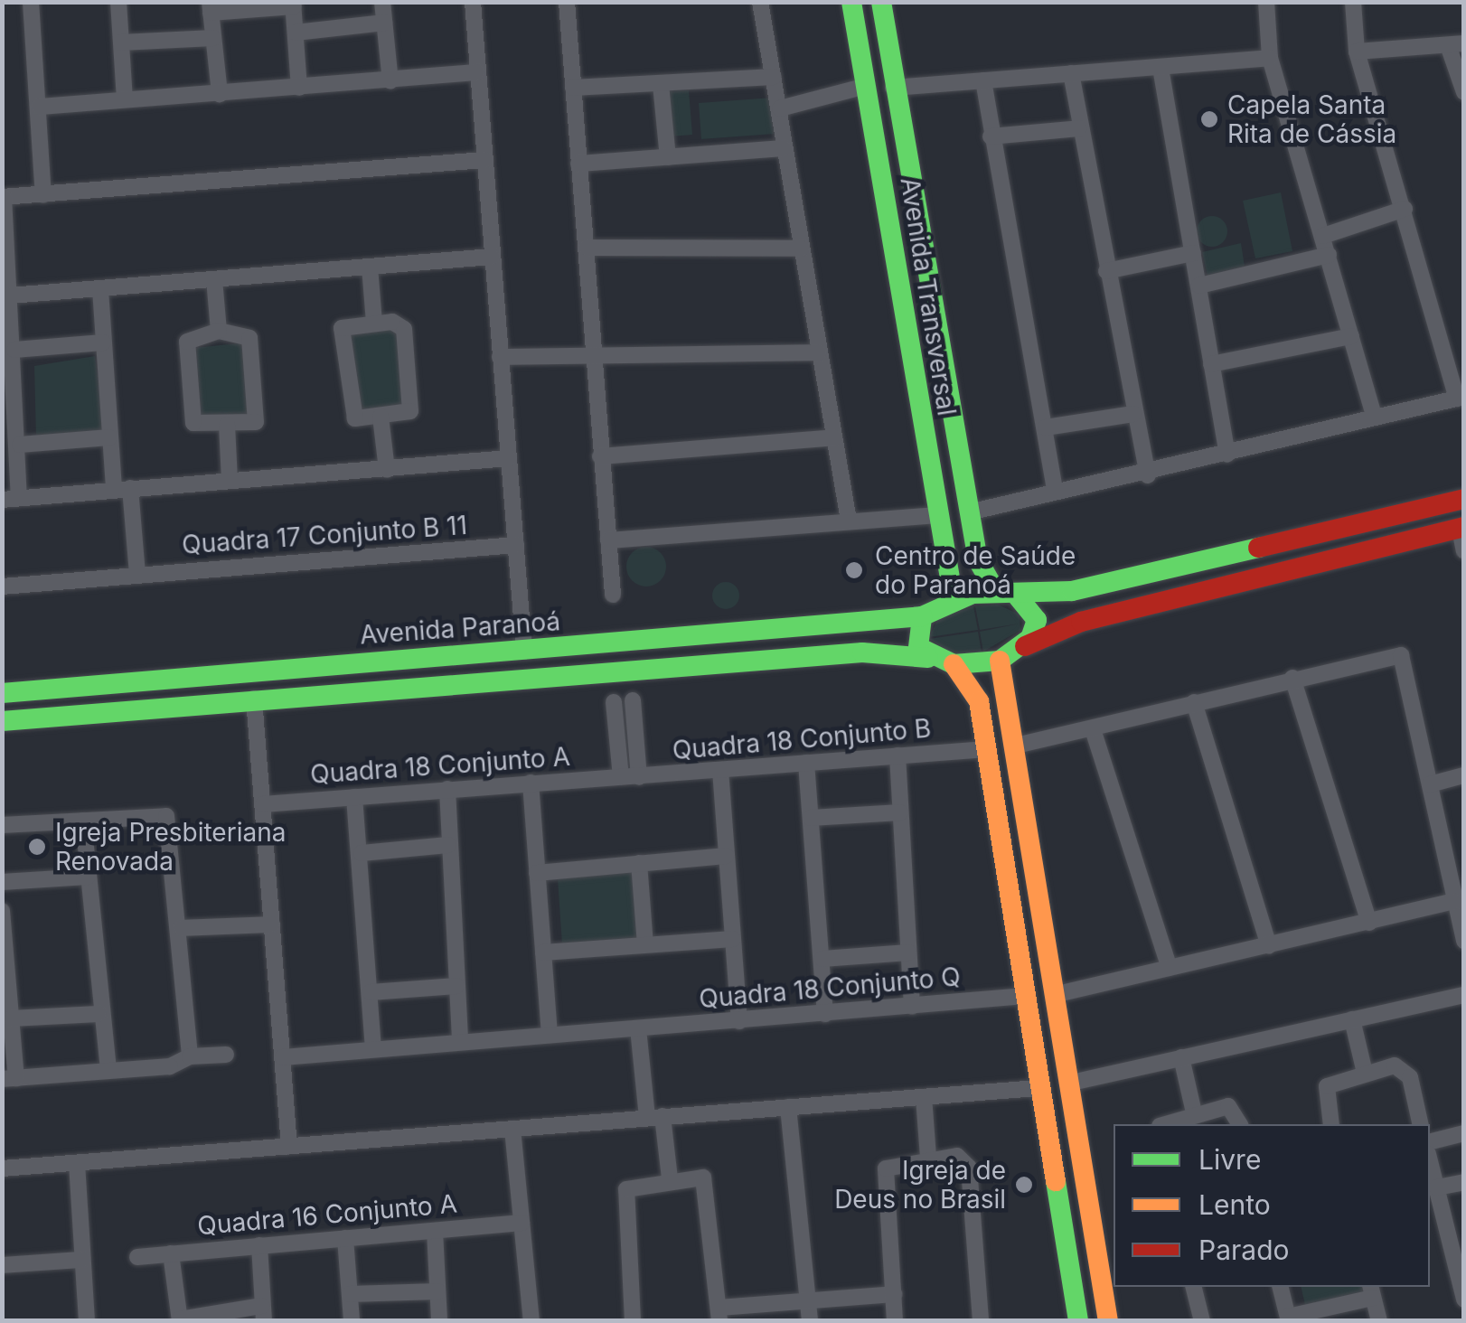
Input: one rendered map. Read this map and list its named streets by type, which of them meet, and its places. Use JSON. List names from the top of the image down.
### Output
{
  "streets": {
    "street": [
      "Avenida Transversal",
      "Quadra 17 Conjunto B 11",
      "Avenida Paranoá",
      "Quadra 18 Conjunto B",
      "Quadra 18 Conjunto A",
      "Quadra 18 Conjunto Q",
      "Quadra 16 Conjunto A"
    ]
  },
  "crossings": [
    ["Quadra 18 Conjunto B", "Quadra 18 Conjunto A"]
  ],
  "places": [
    "Capela Santa Rita de Cássia",
    "Centro de Saúde do Paranoá",
    "Igreja Presbiteriana Renovada",
    "Igreja de Deus no Brasil"
  ],
  "legend": ["Livre", "Lento", "Parado"]
}
